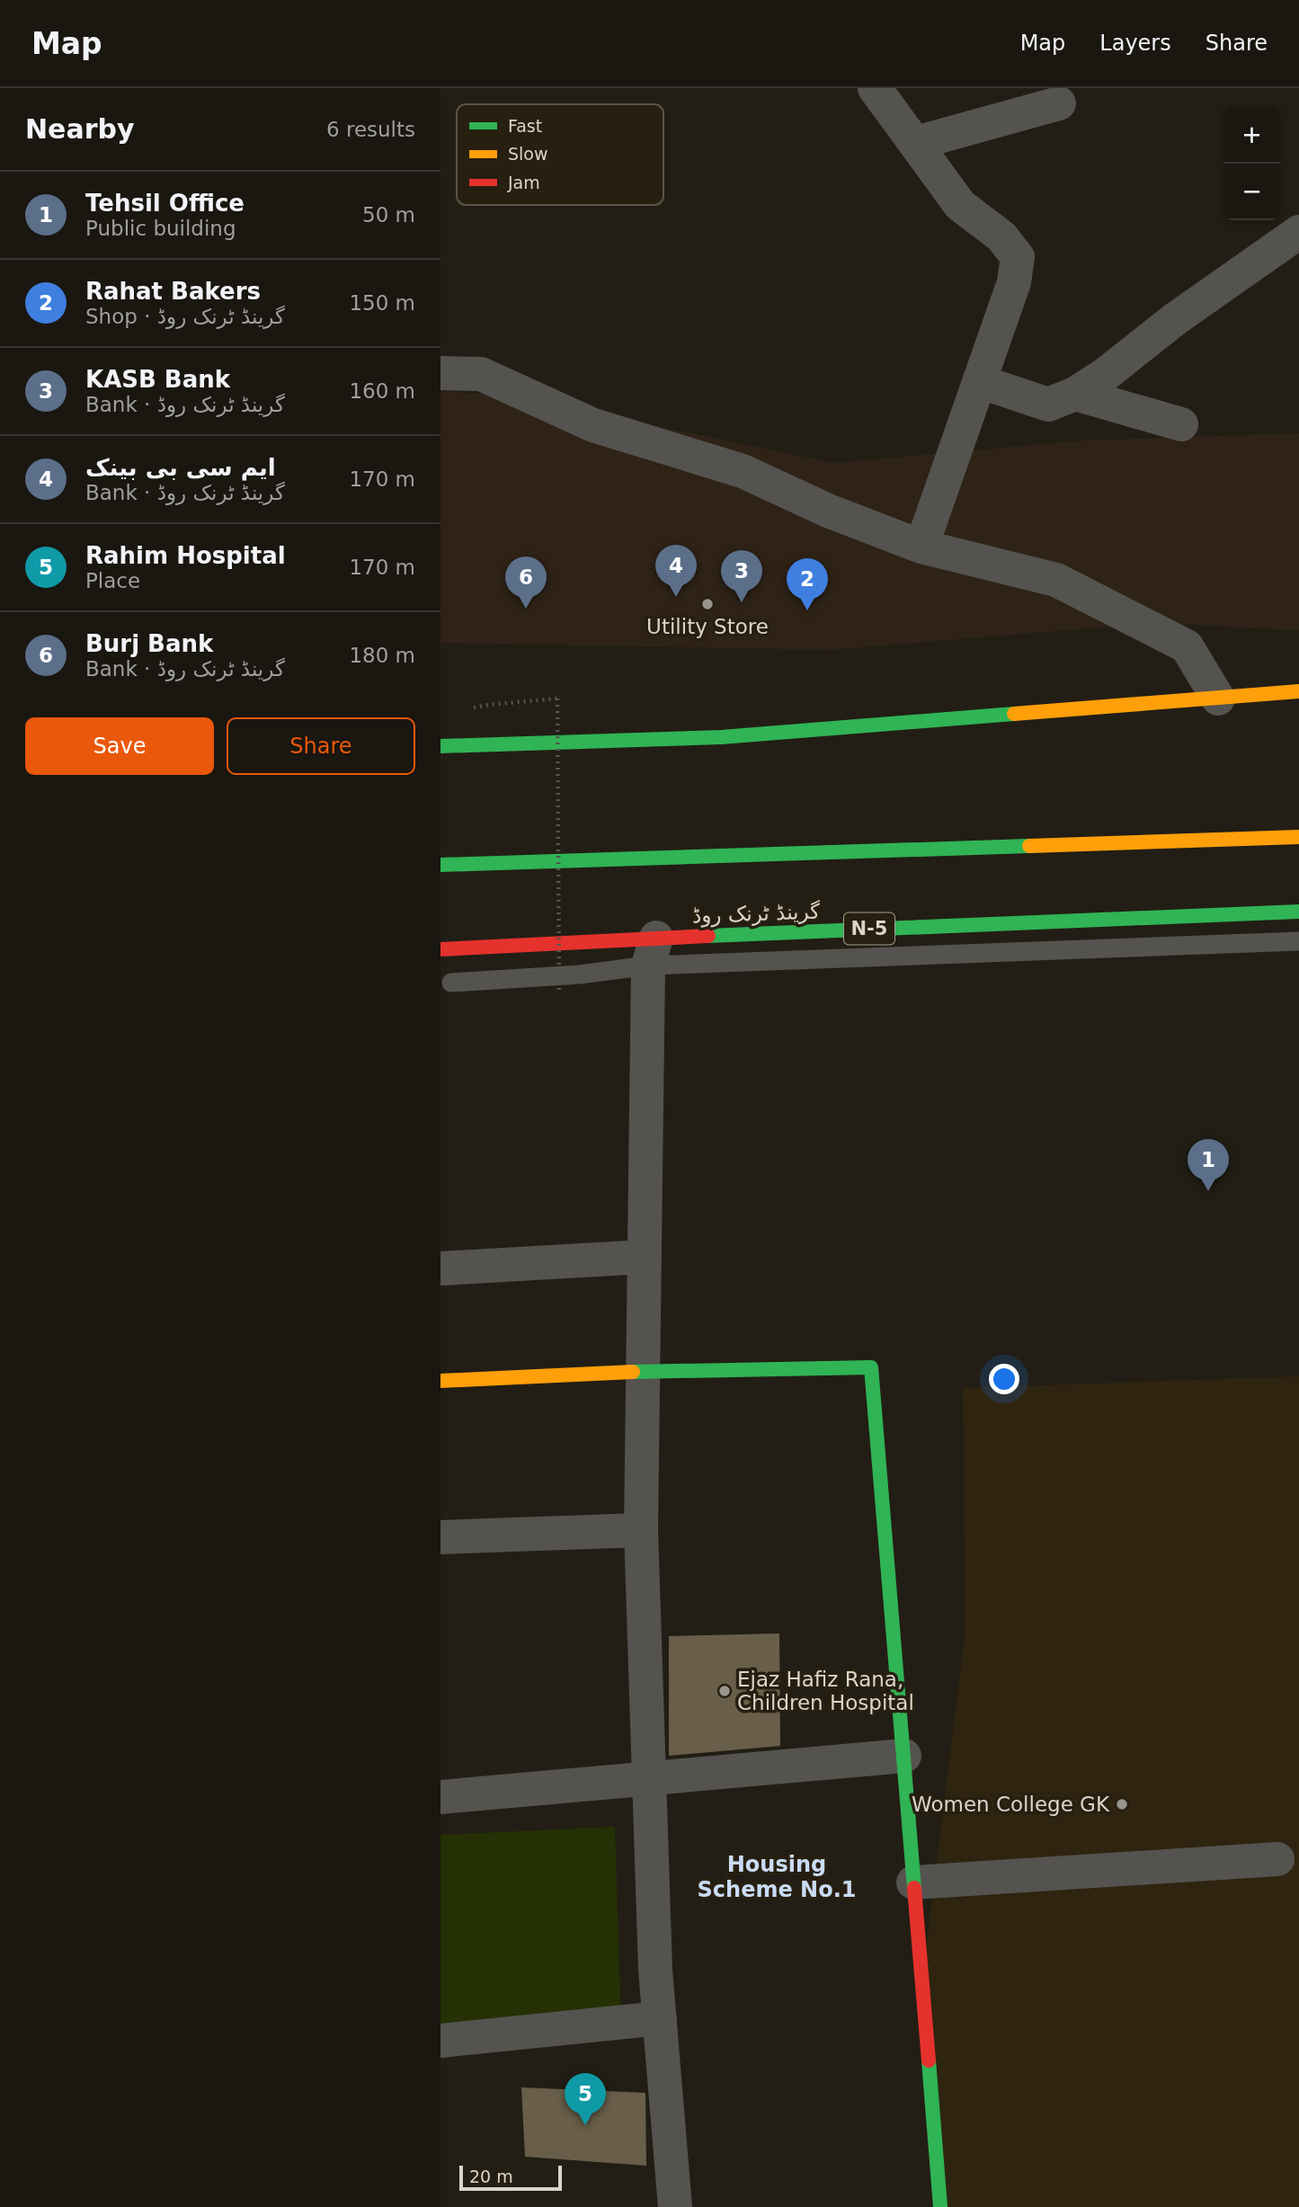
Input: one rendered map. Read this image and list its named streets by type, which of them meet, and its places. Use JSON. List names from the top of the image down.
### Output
{
  "streets": {
    "main road": ["گرینڈ ٹرنک روڈ", "N-5"]
  },
  "districts": ["Housing Scheme No.1"],
  "places": ["Utility Store", "Ejaz Hafiz Rana, Children Hospital", "Women College GK"],
  "legend": ["Fast", "Slow", "Jam"],
  "scale_bar": "20 m",
  "page": {
    "header": "Map",
    "nav": ["Map", "Layers", "Share"],
    "heading": ["Nearby", "6 results"],
    "map_buttons": ["+", "−"],
    "list": [
      {
        "mark": "1",
        "name": "Tehsil Office",
        "note": "Public building",
        "value": "50 m"
      },
      {
        "mark": "2",
        "name": "Rahat Bakers",
        "note": "Shop · گرینڈ ٹرنک روڈ",
        "value": "150 m"
      },
      {
        "mark": "3",
        "name": "KASB Bank",
        "note": "Bank · گرینڈ ٹرنک روڈ",
        "value": "160 m"
      },
      {
        "mark": "4",
        "name": "ایم سی بی بینک",
        "note": "Bank · گرینڈ ٹرنک روڈ",
        "value": "170 m"
      },
      {
        "mark": "5",
        "name": "Rahim Hospital",
        "note": "Place",
        "value": "170 m"
      },
      {
        "mark": "6",
        "name": "Burj Bank",
        "note": "Bank · گرینڈ ٹرنک روڈ",
        "value": "180 m"
      }
    ],
    "pins": [
      "4",
      "3",
      "6",
      "2",
      "1",
      "5"
    ],
    "buttons": ["Save", "Share"],
    "scale": "20 m"
  }
}
